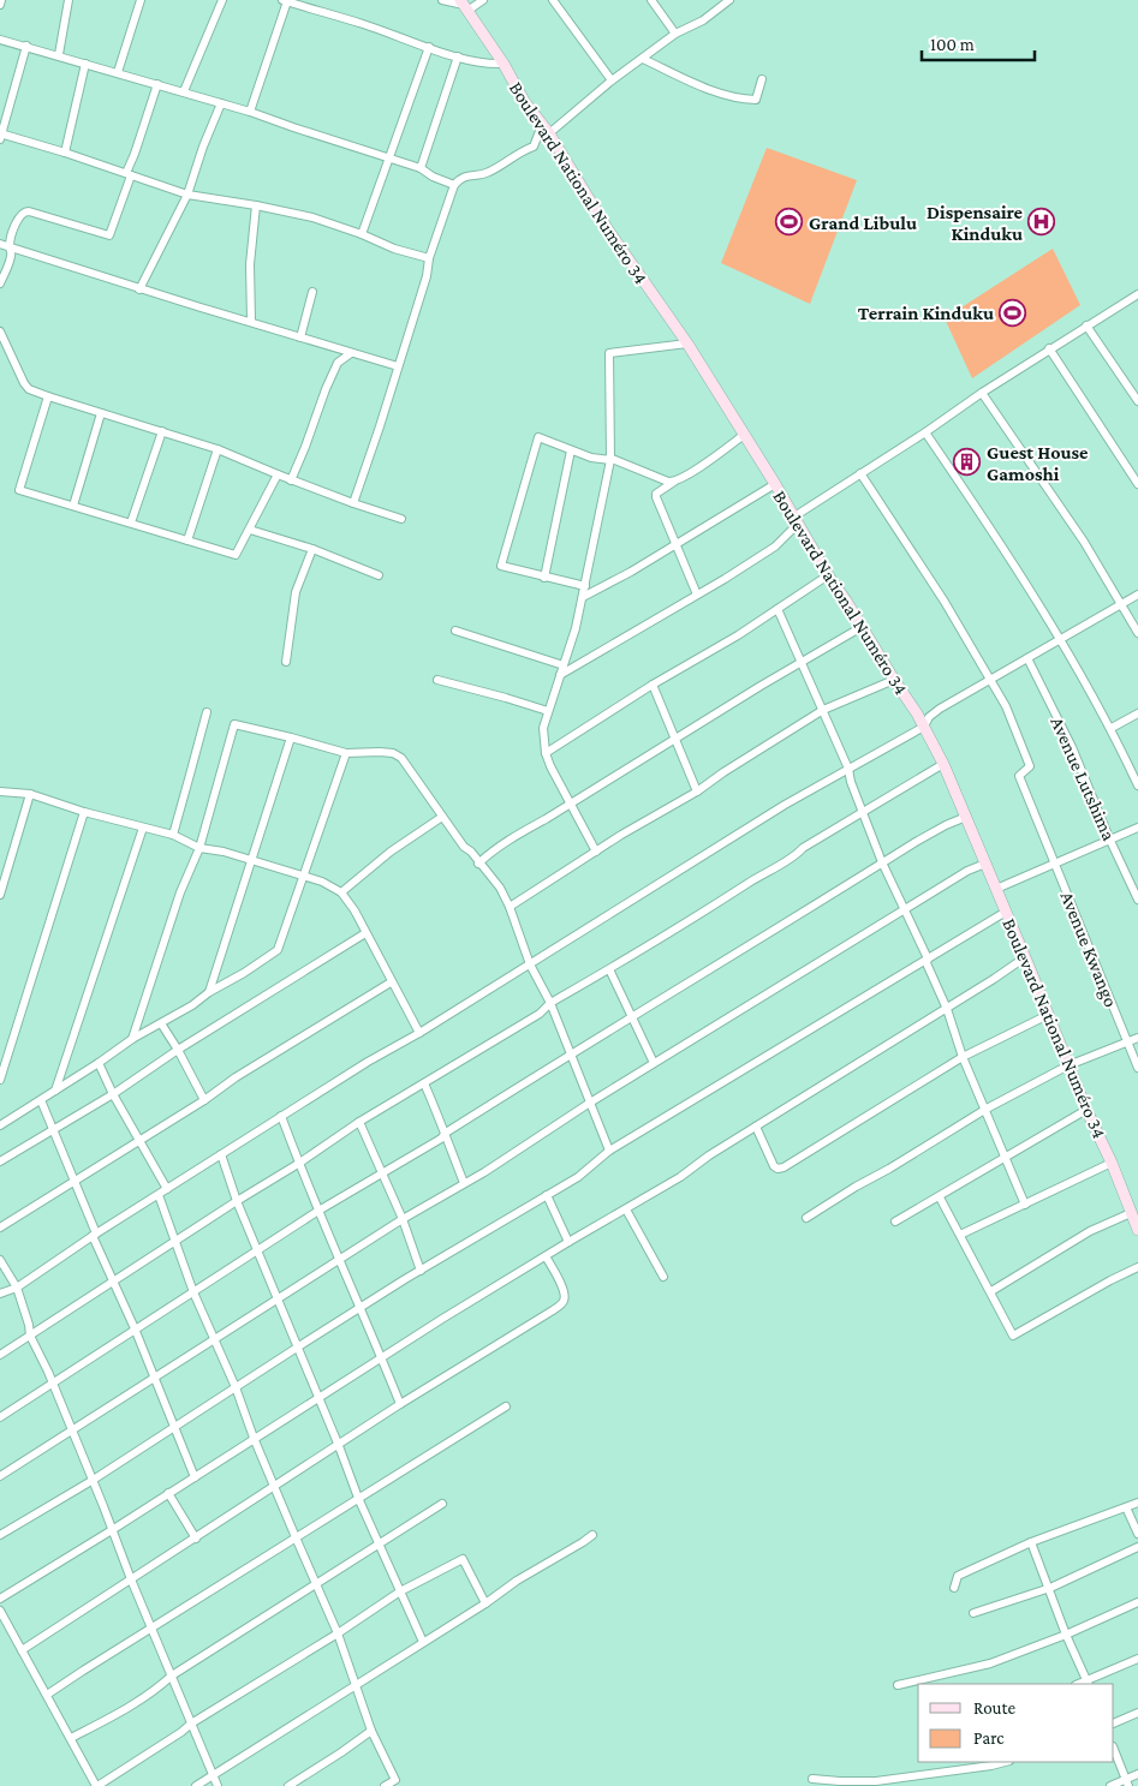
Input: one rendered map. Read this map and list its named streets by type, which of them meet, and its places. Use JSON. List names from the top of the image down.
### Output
{
  "streets": {
    "main road": ["Boulevard National Numéro 34"],
    "street": ["Avenue Lutshima", "Avenue Kwango"]
  },
  "places": {
    "sports": ["Grand Libulu", "Terrain Kinduku"],
    "hospital": ["Dispensaire Kinduku"],
    "building": ["Guest House Gamoshi"]
  },
  "legend": ["Route", "Parc"],
  "scale_bar": "100 m"
}
